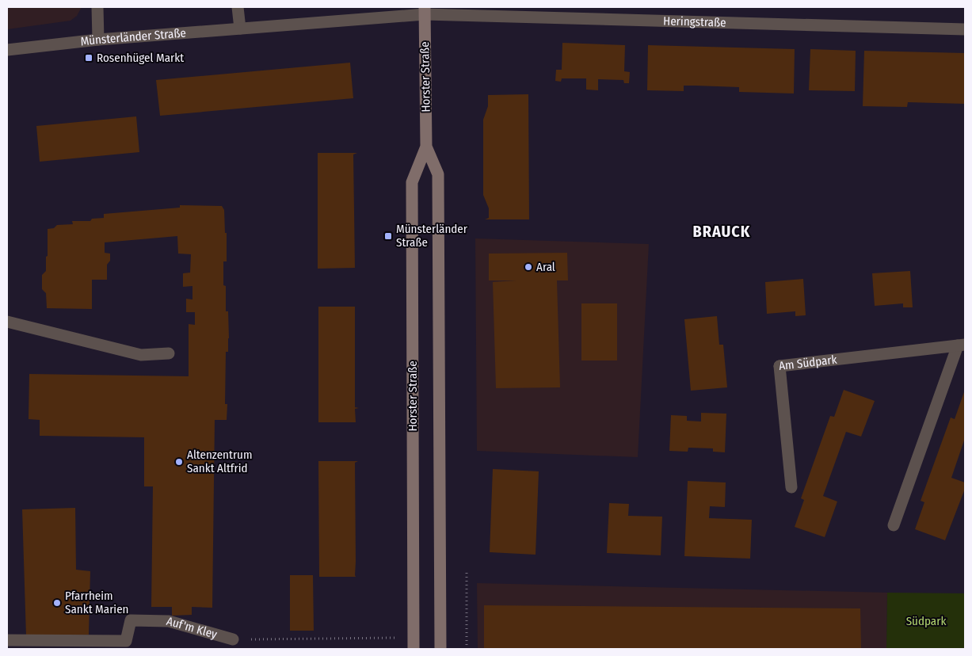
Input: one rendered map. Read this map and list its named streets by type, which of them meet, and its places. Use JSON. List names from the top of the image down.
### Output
{
  "streets": {
    "main road": ["Horster Straße"],
    "street": [
      "Heringstraße",
      "Münsterländer Straße",
      "Am Südpark",
      "Auf'm Kley"
    ]
  },
  "crossings": [
    ["Heringstraße", "Münsterländer Straße"],
    ["Heringstraße", "Horster Straße"],
    ["Münsterländer Straße", "Horster Straße"],
    ["Horster Straße", "Auf'm Kley"]
  ],
  "districts": ["BRAUCK"],
  "parks": ["Südpark"],
  "places": {
    "transit": ["Rosenhügel Markt", "Münsterländer Straße"],
    "other": ["Aral", "Altenzentrum Sankt Altfrid", "Pfarrheim Sankt Marien"]
  }
}
